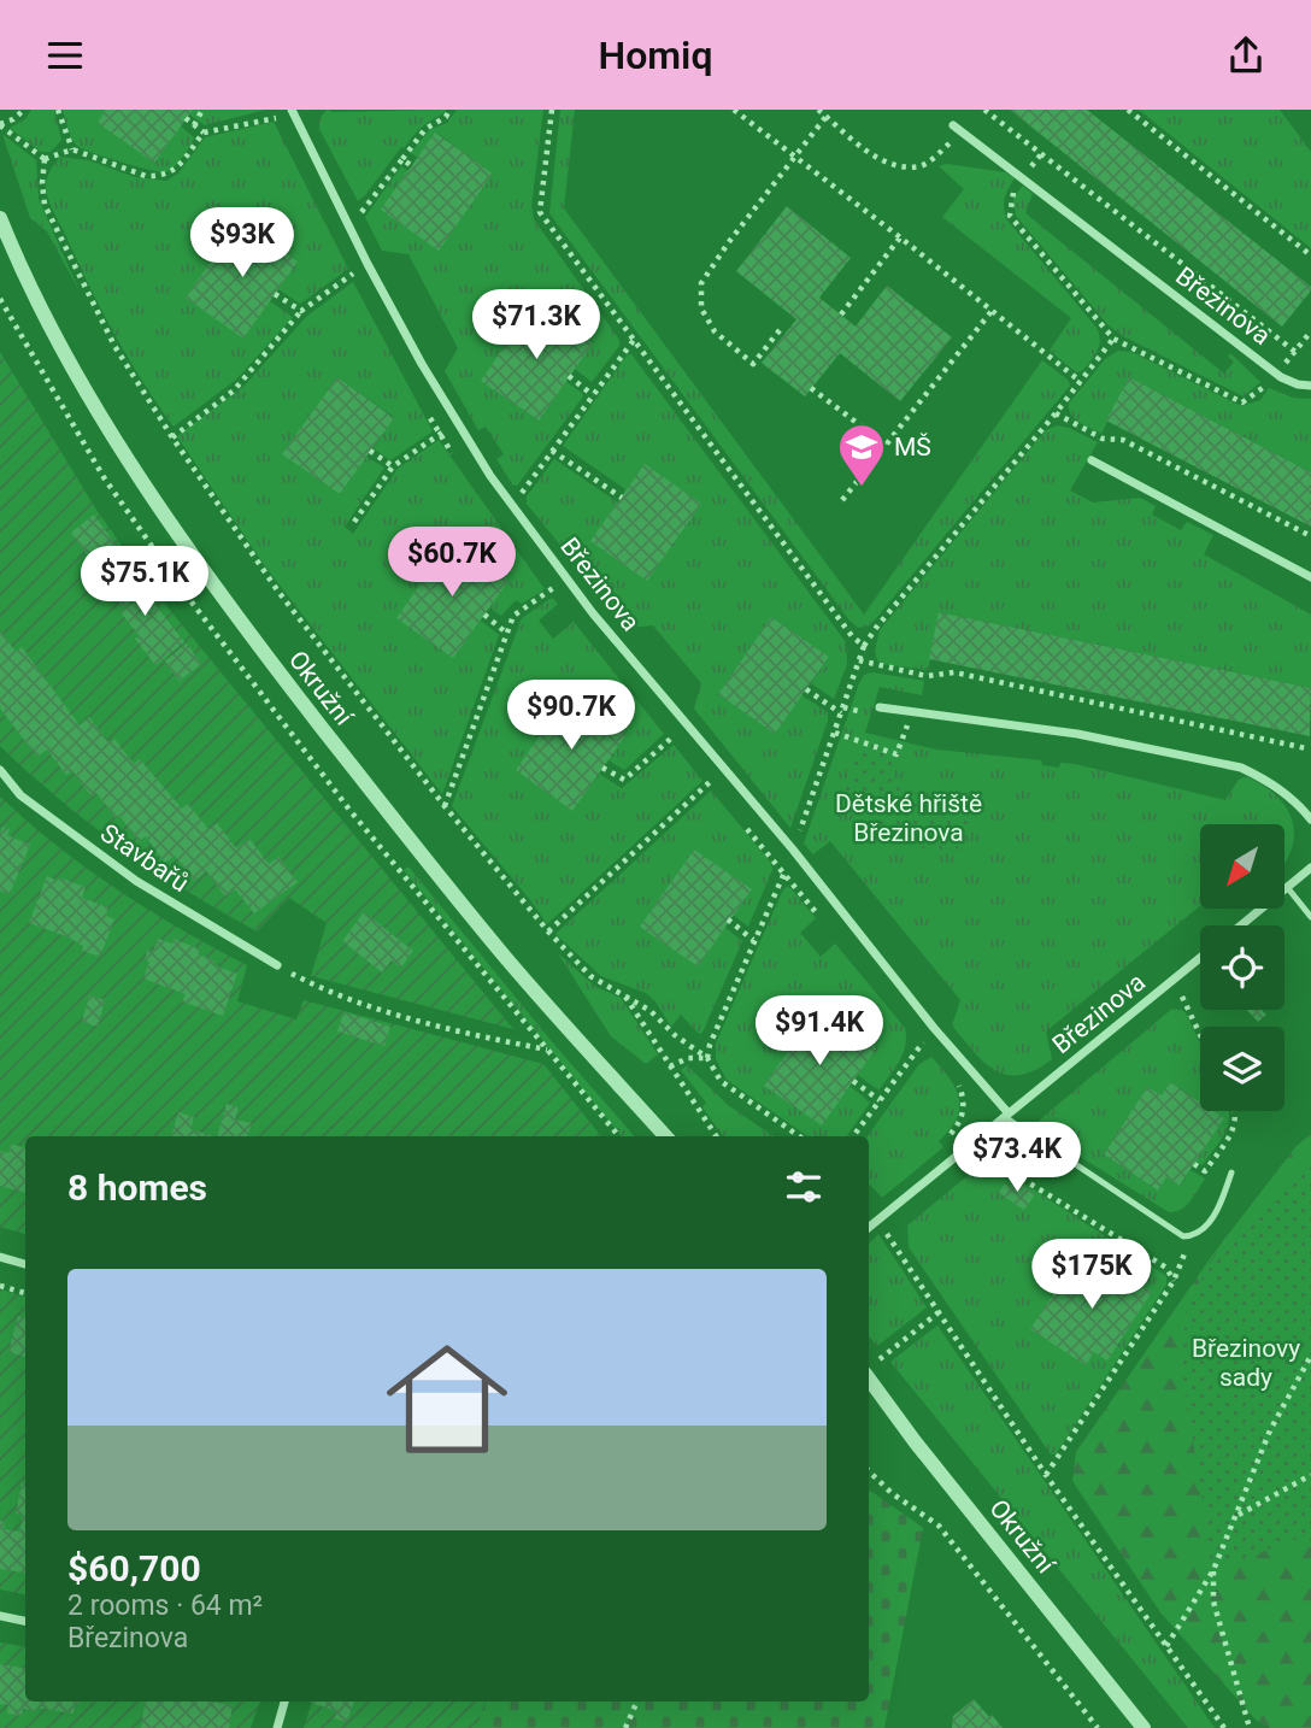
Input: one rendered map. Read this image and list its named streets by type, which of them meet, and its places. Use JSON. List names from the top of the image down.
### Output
{
  "streets": {
    "street": ["Březinova", "Okružní", "Stavbařů"]
  },
  "parks": ["Dětské hřiště Březinova", "Březinovy sady"],
  "places": {
    "school or university": ["MŠ"]
  },
  "north": "bottom left",
  "page": {
    "header": "Homiq",
    "price": [
      "$93K",
      "$71.3K",
      "$60.7K",
      "$75.1K",
      "$90.7K",
      "$91.4K",
      "$73.4K",
      "$175K"
    ],
    "heading": "8 homes",
    "list": [
      {
        "name": "$60,700",
        "note": "2 rooms · 64 m² · Březinova"
      }
    ]
  }
}
